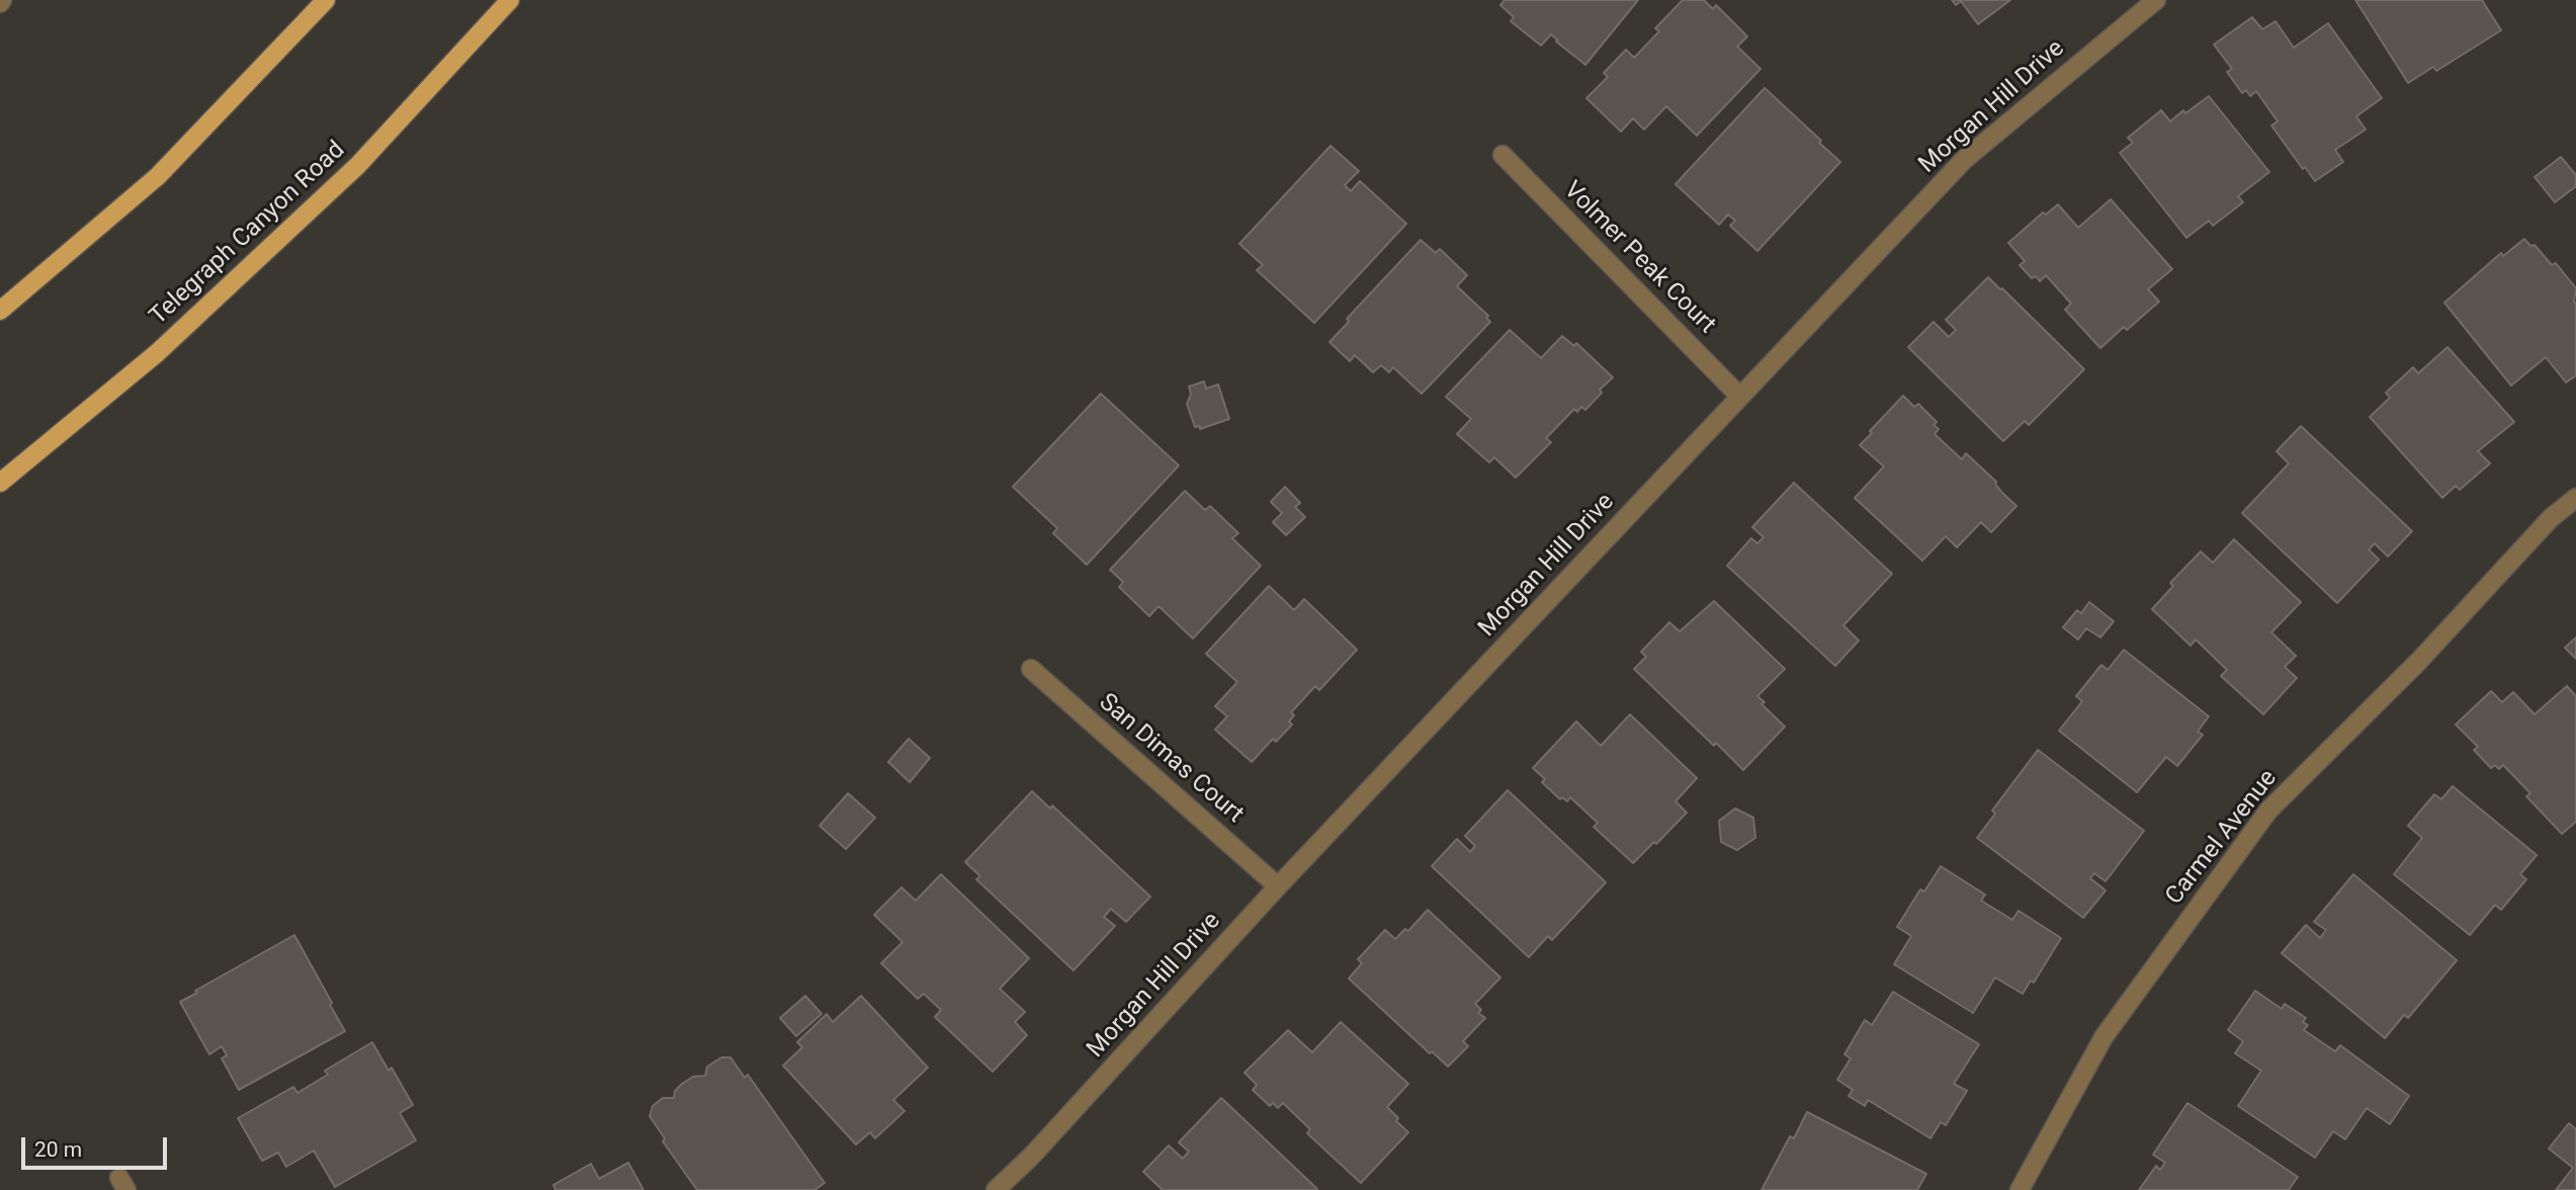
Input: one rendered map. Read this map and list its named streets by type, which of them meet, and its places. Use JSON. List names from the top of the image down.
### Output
{
  "streets": {
    "main road": ["Telegraph Canyon Road"],
    "street": [
      "Morgan Hill Drive",
      "Volmer Peak Court",
      "San Dimas Court",
      "Carmel Avenue"
    ]
  },
  "crossings": [
    ["Morgan Hill Drive", "Volmer Peak Court"],
    ["Morgan Hill Drive", "San Dimas Court"]
  ],
  "scale_bar": "20 m"
}
